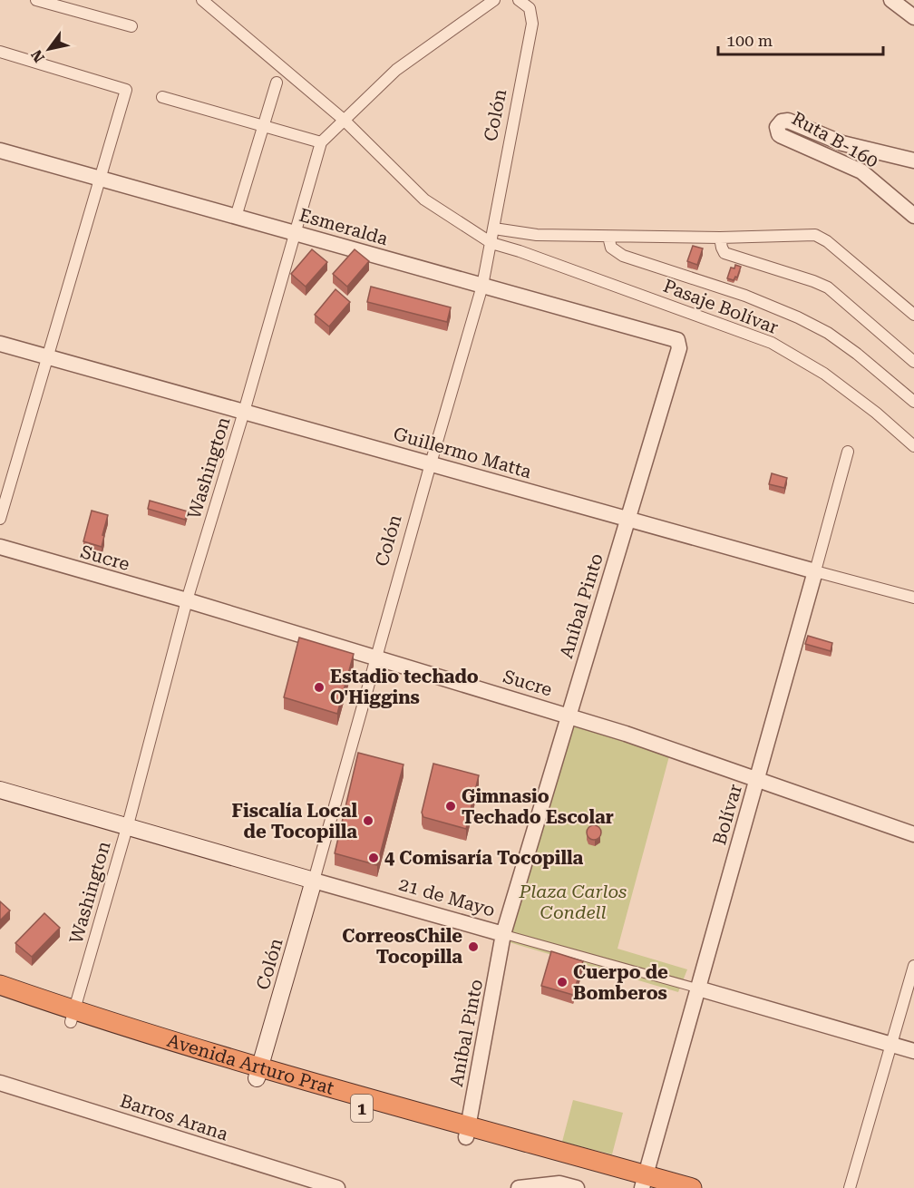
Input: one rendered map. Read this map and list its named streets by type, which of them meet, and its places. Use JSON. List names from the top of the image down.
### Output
{
  "streets": {
    "highway": ["Avenida Arturo Prat", "1"],
    "main road": ["Colón", "21 de Mayo"],
    "street": [
      "Ruta B-160",
      "Esmeralda",
      "Pasaje Bolívar",
      "Guillermo Matta",
      "Washington",
      "Sucre",
      "Aníbal Pinto",
      "Bolívar",
      "Barros Arana"
    ]
  },
  "crossings": [
    ["Colón", "Esmeralda"],
    ["Colón", "Pasaje Bolívar"],
    ["Colón", "Guillermo Matta"],
    ["Colón", "Sucre"],
    ["Colón", "21 de Mayo"],
    ["Colón", "Avenida Arturo Prat"],
    ["Esmeralda", "Washington"],
    ["Esmeralda", "Aníbal Pinto"],
    ["Pasaje Bolívar", "Washington"],
    ["Guillermo Matta", "Washington"],
    ["Guillermo Matta", "Aníbal Pinto"],
    ["Guillermo Matta", "Bolívar"],
    ["Washington", "Sucre"],
    ["Washington", "21 de Mayo"],
    ["Washington", "Avenida Arturo Prat"],
    ["Sucre", "Aníbal Pinto"],
    ["Sucre", "Bolívar"],
    ["Aníbal Pinto", "21 de Mayo"],
    ["Aníbal Pinto", "Avenida Arturo Prat"],
    ["Bolívar", "21 de Mayo"],
    ["Bolívar", "Avenida Arturo Prat"]
  ],
  "parks": ["Plaza Carlos Condell"],
  "places": [
    "Estadio techado O'Higgins",
    "Gimnasio Techado Escolar",
    "Fiscalía Local de Tocopilla",
    "4 Comisaría Tocopilla",
    "CorreosChile Tocopilla",
    "Cuerpo de Bomberos"
  ],
  "scale_bar": "100 m",
  "north": "bottom left"
}
